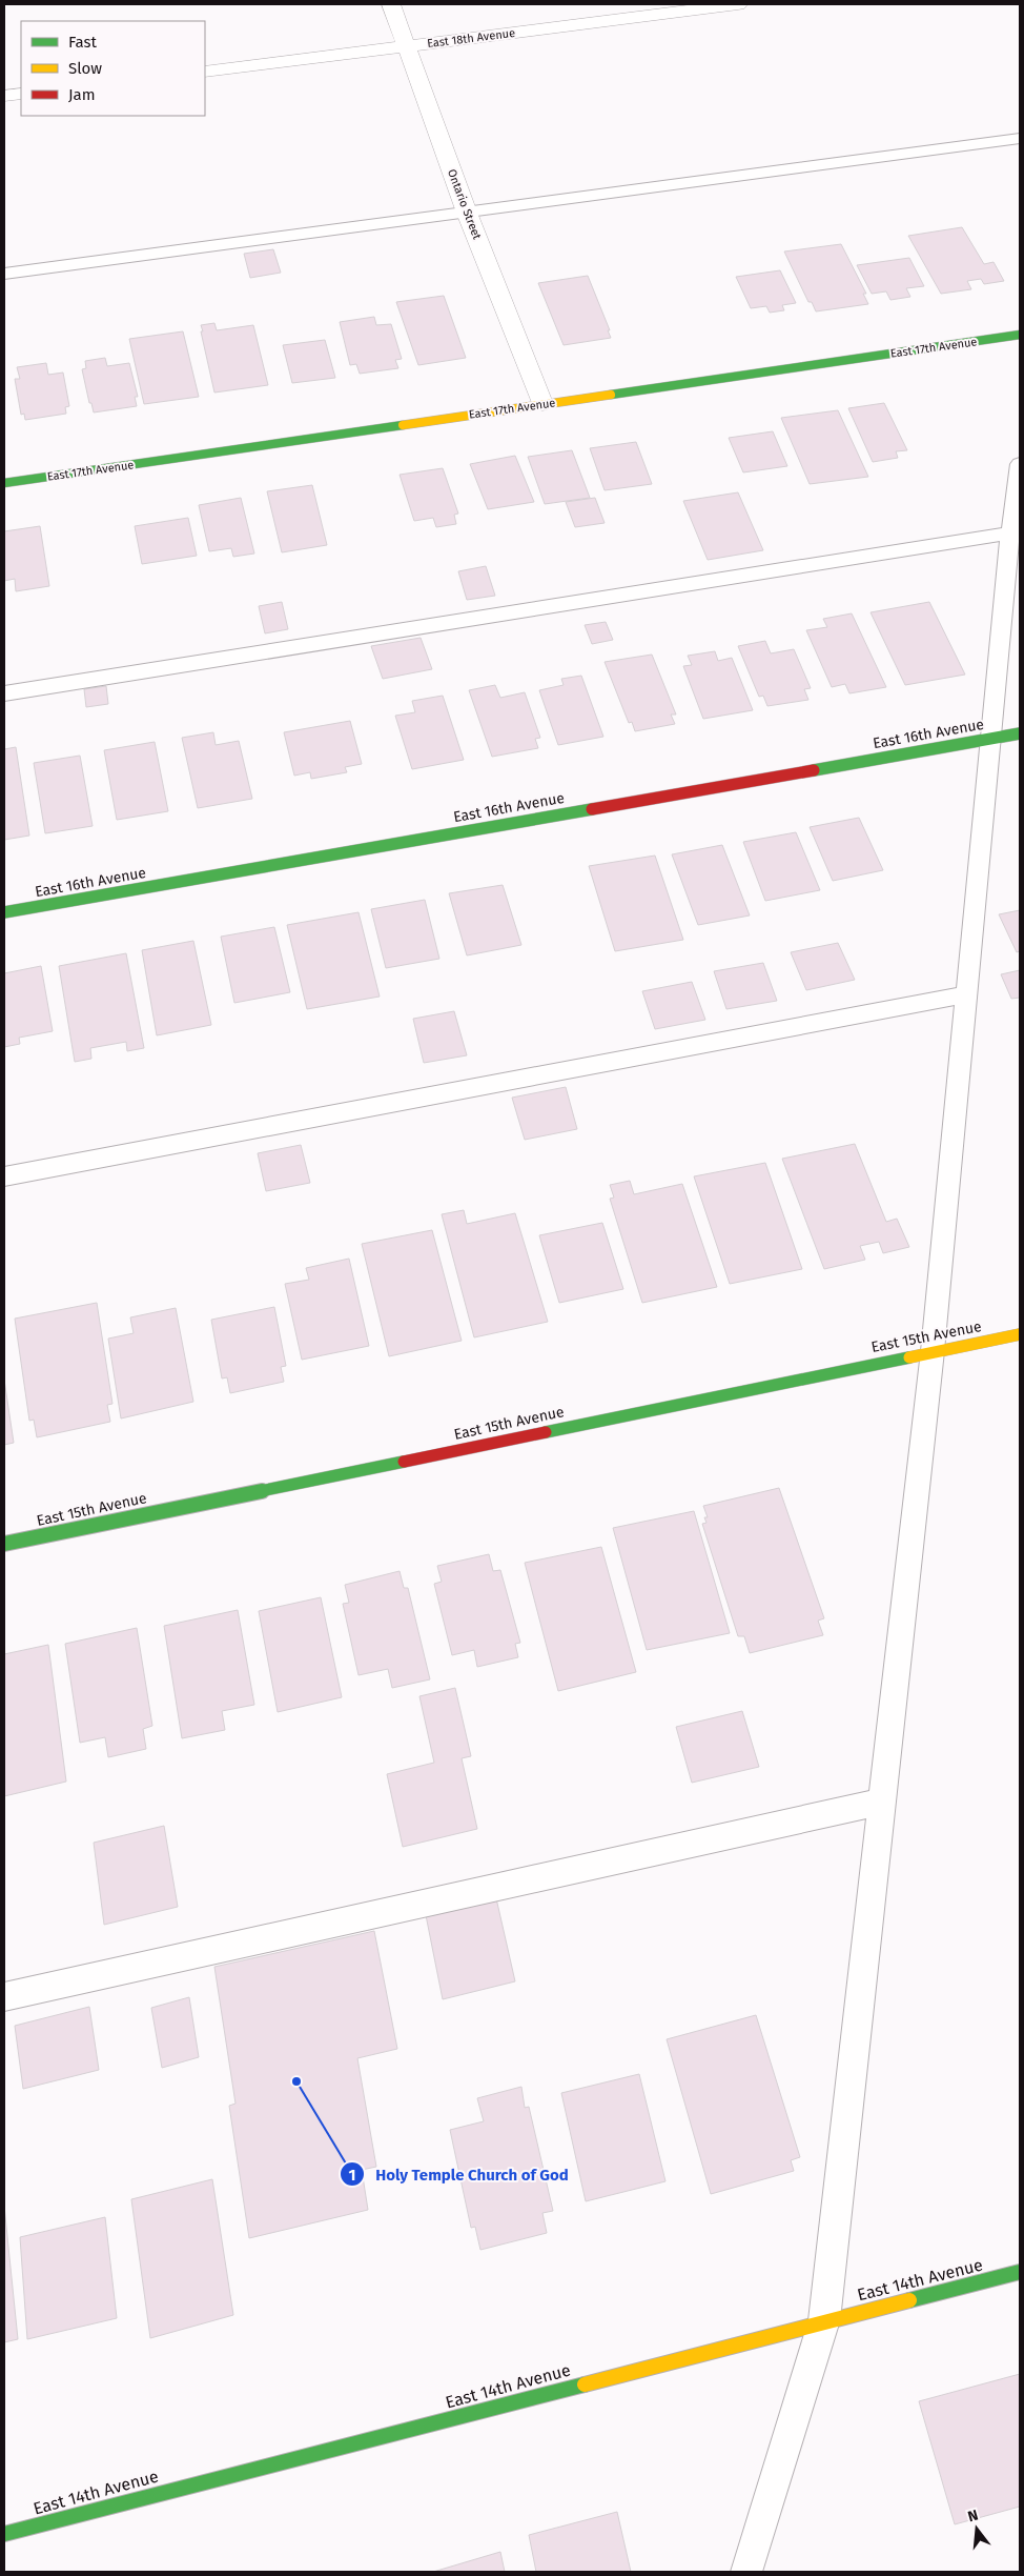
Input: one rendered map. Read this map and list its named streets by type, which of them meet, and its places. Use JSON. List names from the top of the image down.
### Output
{
  "streets": {
    "street": [
      "East 18th Avenue",
      "Ontario Street",
      "East 17th Avenue",
      "East 16th Avenue",
      "East 15th Avenue",
      "East 14th Avenue"
    ]
  },
  "crossings": [
    ["East 18th Avenue", "Ontario Street"],
    ["Ontario Street", "East 17th Avenue"]
  ],
  "places": ["Holy Temple Church of God"],
  "legend": ["Fast", "Slow", "Jam"],
  "north": "top"
}
